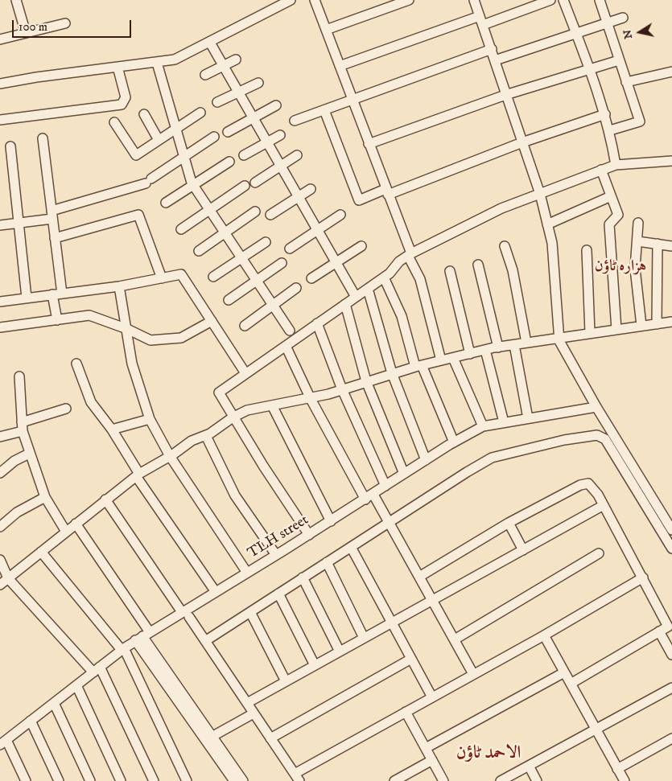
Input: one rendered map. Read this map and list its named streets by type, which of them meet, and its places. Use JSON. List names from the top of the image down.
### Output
{
  "streets": {
    "street": ["TLH street"]
  },
  "districts": ["ہزارہ ٹاؤن", "الاحمد ٹاؤن"],
  "scale_bar": "100 m",
  "north": "left"
}
